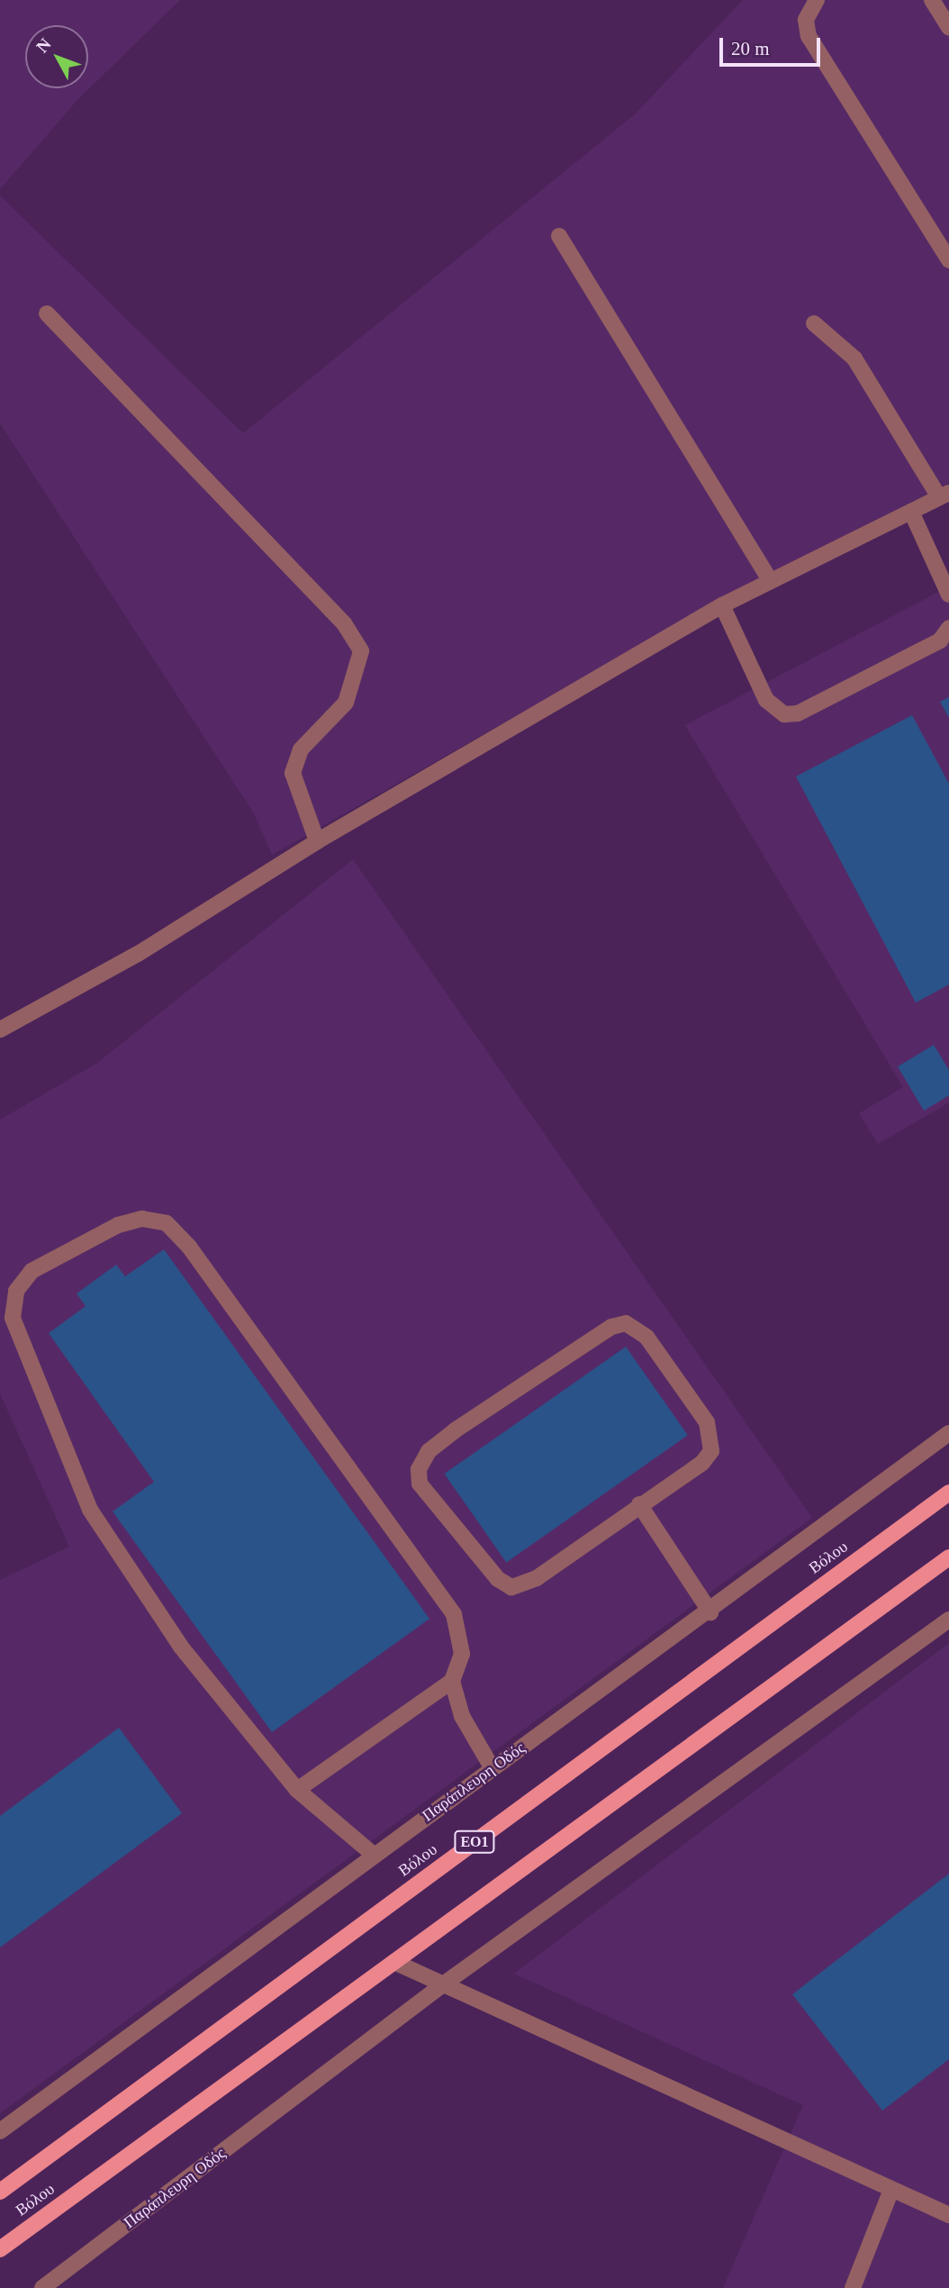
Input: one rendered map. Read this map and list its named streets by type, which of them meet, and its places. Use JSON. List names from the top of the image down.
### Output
{
  "streets": {
    "main road": ["Βόλου", "ΕΟ1"],
    "street": ["Παράπλευρη Οδός"]
  },
  "scale_bar": "20 m",
  "north": "top left"
}
